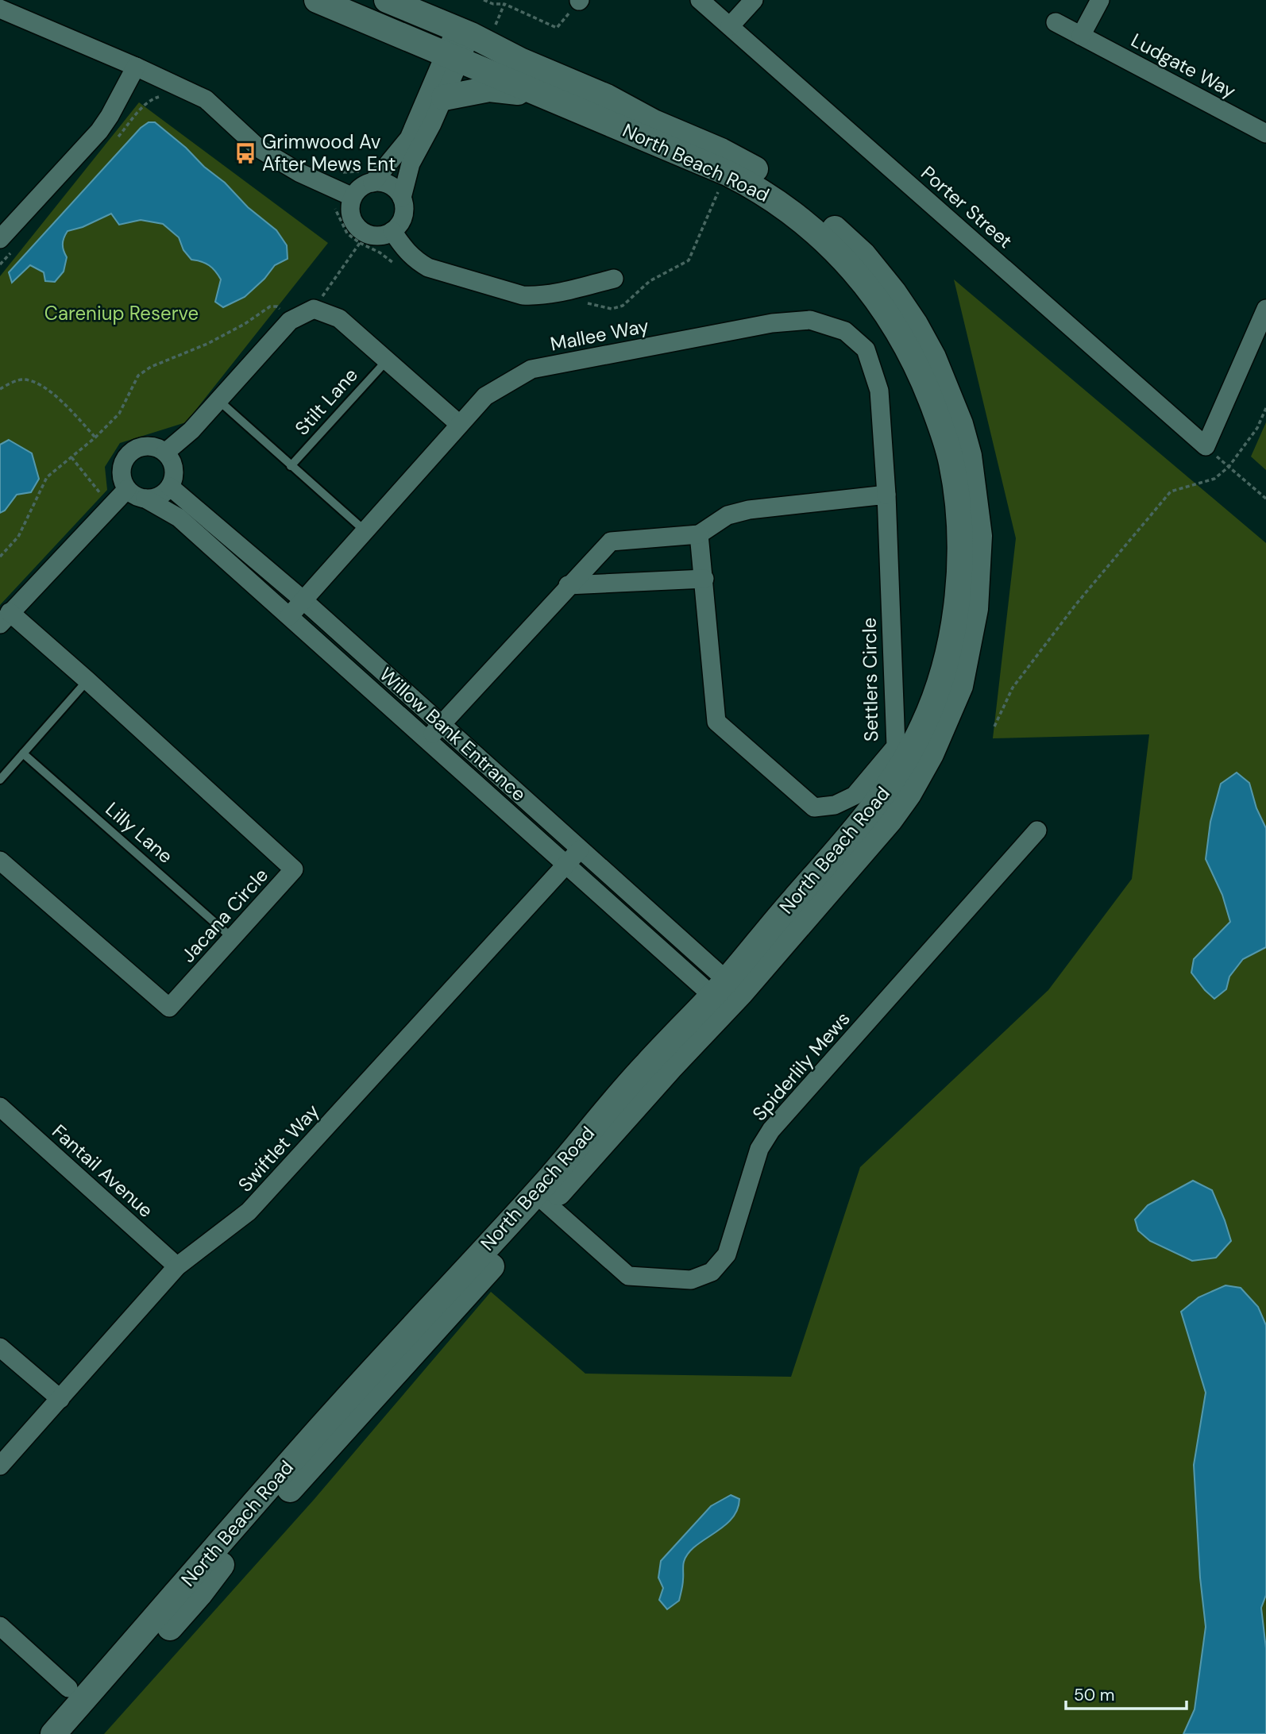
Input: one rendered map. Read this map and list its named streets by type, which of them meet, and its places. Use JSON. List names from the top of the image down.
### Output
{
  "streets": {
    "main road": ["North Beach Road"],
    "street": [
      "Ludgate Way",
      "Porter Street",
      "Mallee Way",
      "Settlers Circle",
      "Willow Bank Entrance",
      "Jacana Circle",
      "Spiderlily Mews",
      "Swiftlet Way",
      "Fantail Avenue"
    ],
    "lane": ["Stilt Lane", "Lilly Lane"]
  },
  "crossings": [
    ["North Beach Road", "Willow Bank Entrance"],
    ["North Beach Road", "Spiderlily Mews"],
    ["Mallee Way", "Settlers Circle"],
    ["Mallee Way", "Willow Bank Entrance"],
    ["Willow Bank Entrance", "Swiftlet Way"],
    ["Lilly Lane", "Jacana Circle"],
    ["Swiftlet Way", "Fantail Avenue"]
  ],
  "parks": ["Careniup Reserve"],
  "places": {
    "bus stop": ["Grimwood Av After Mews Ent"]
  },
  "scale_bar": "50 m"
}
